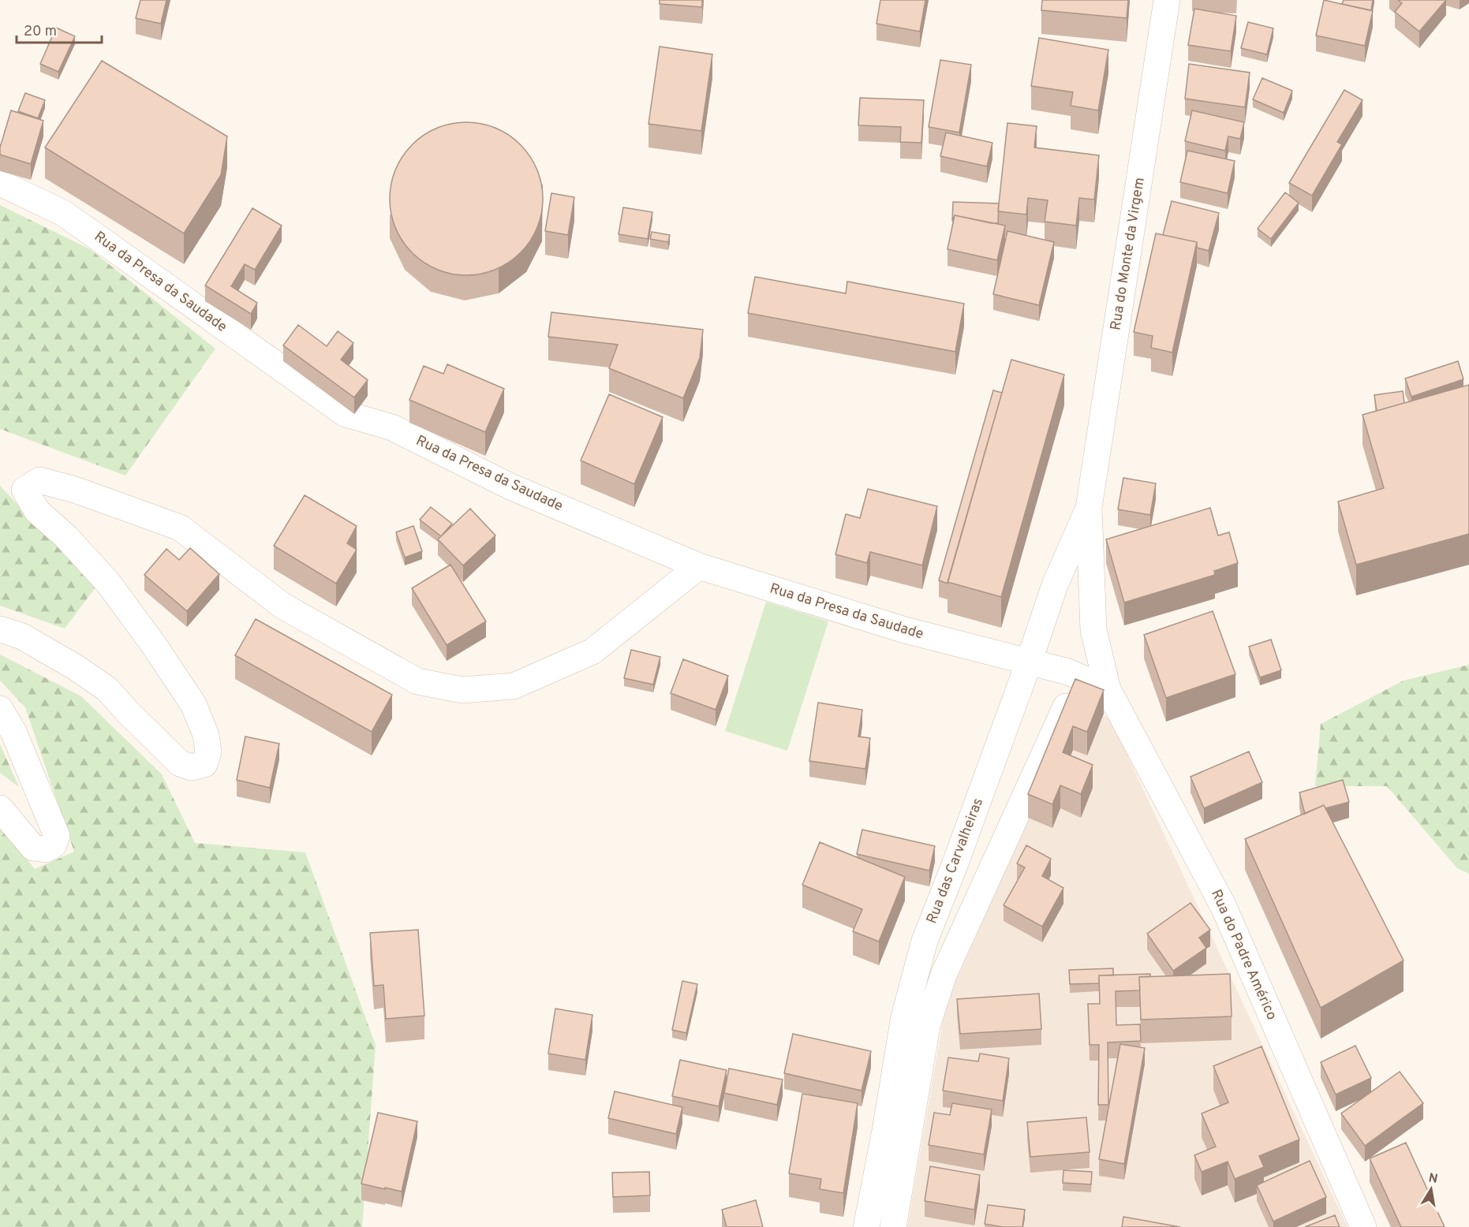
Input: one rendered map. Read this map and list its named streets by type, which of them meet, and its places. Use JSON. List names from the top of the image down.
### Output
{
  "streets": {
    "street": [
      "Rua do Monte da Virgem",
      "Rua da Presa da Saudade",
      "Rua das Carvalheiras",
      "Rua do Padre Américo"
    ]
  },
  "crossings": [
    ["Rua do Monte da Virgem", "Rua das Carvalheiras"],
    ["Rua da Presa da Saudade", "Rua das Carvalheiras"],
    ["Rua da Presa da Saudade", "Rua do Padre Américo"],
    ["Rua das Carvalheiras", "Rua do Padre Américo"]
  ],
  "scale_bar": "20 m",
  "north": "top"
}
